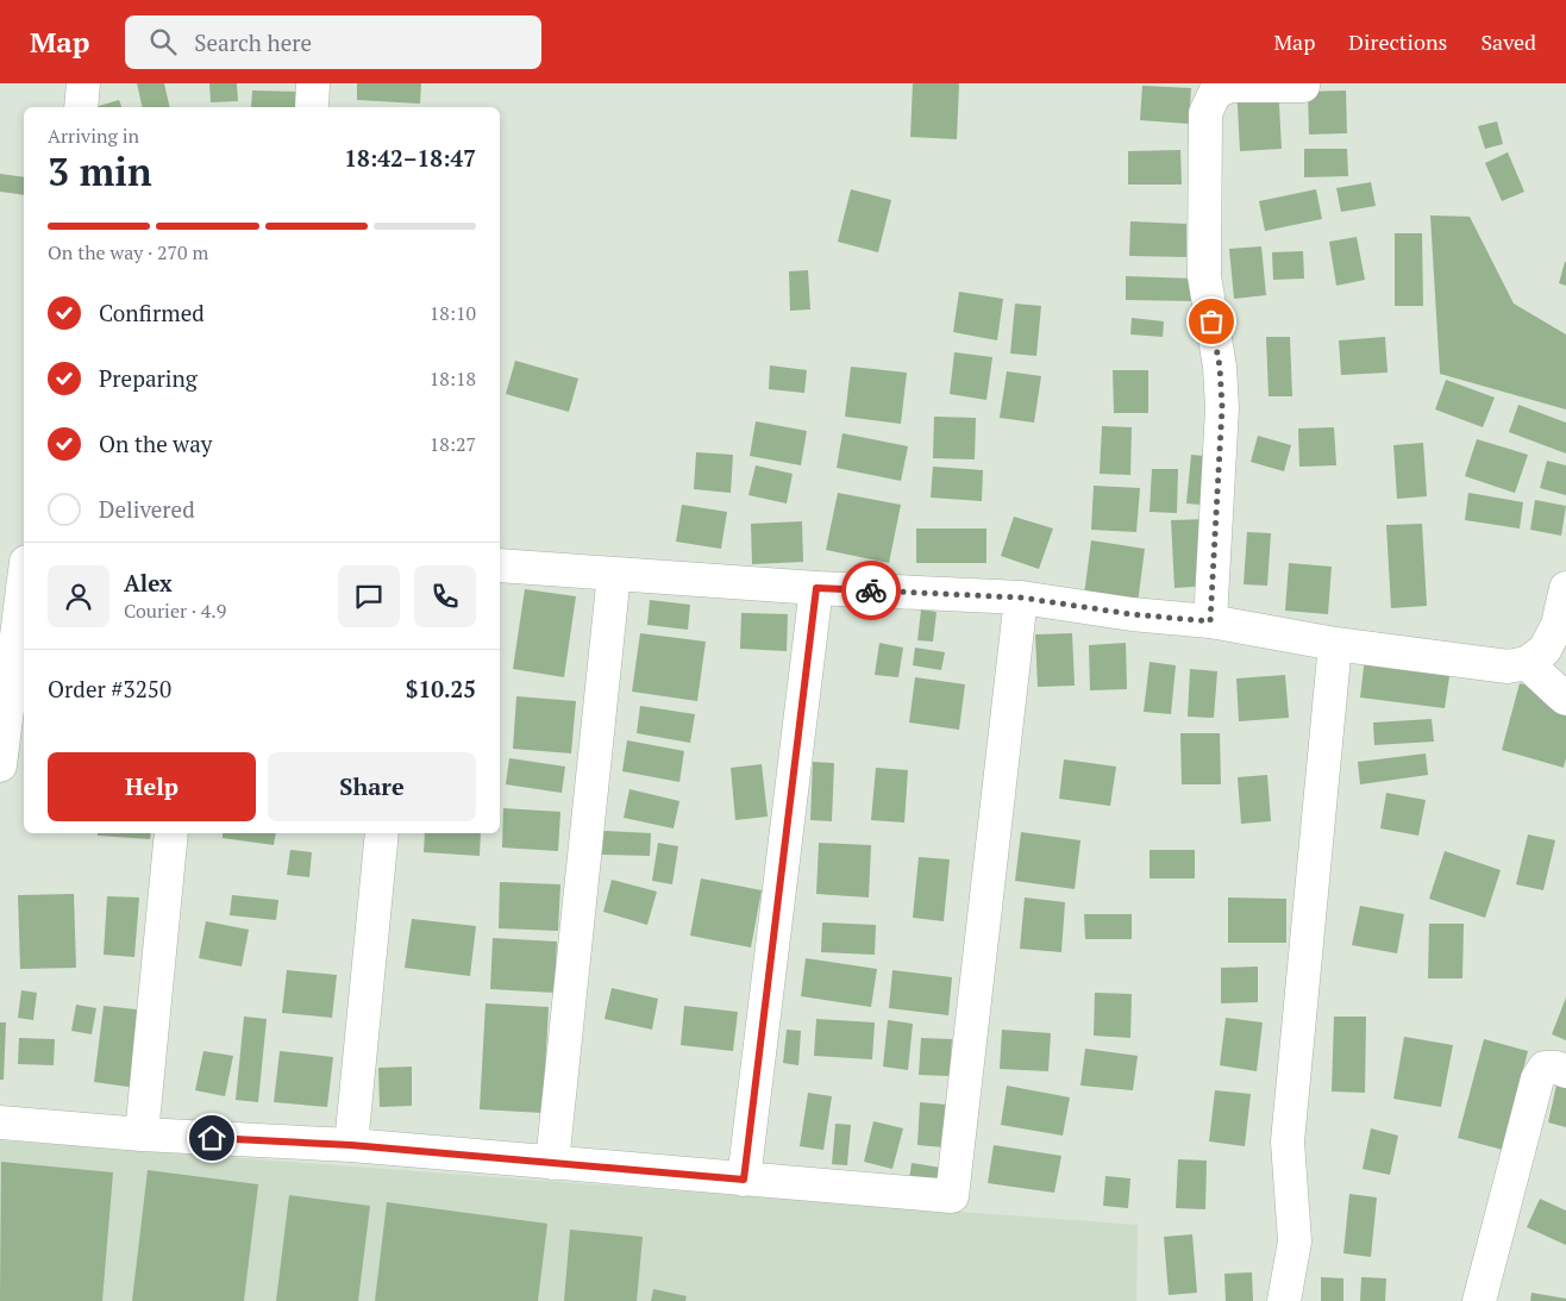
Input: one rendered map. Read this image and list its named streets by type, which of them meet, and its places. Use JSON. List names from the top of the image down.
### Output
{
  "page": {
    "header": "Map",
    "search": "Search here",
    "nav": ["Map", "Directions", "Saved"],
    "heading": ["3 min", "Arriving in", "18:42–18:47"],
    "panel": [
      "Alex",
      "Courier · 4.9",
      "Order #3250",
      "$10.25"
    ],
    "bar": "On the way · 270 m",
    "list": [
      ["Confirmed", "18:10"],
      ["Preparing", "18:18"],
      ["On the way", "18:27"],
      "Delivered"
    ],
    "buttons": ["Help", "Share"]
  }
}
